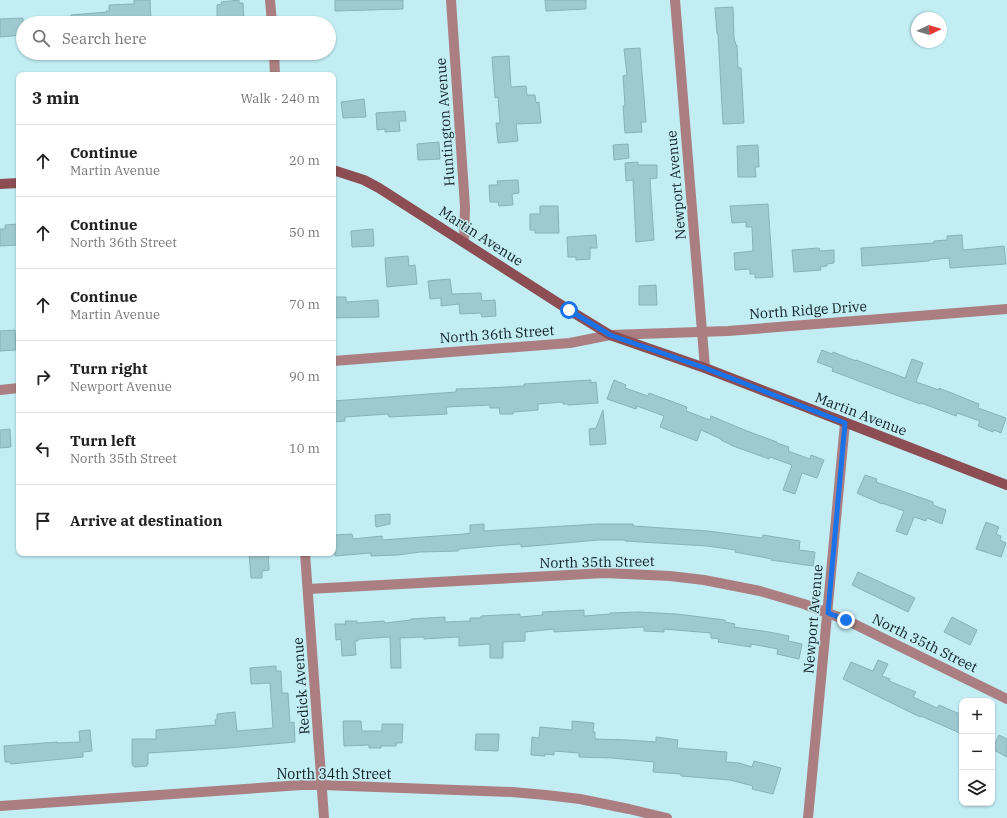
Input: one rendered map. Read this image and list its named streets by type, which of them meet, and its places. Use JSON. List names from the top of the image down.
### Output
{
  "streets": {
    "main road": ["Martin Avenue"],
    "street": [
      "Huntington Avenue",
      "Newport Avenue",
      "North Ridge Drive",
      "North 36th Street",
      "North 35th Street",
      "Redick Avenue",
      "North 34th Street"
    ]
  },
  "crossings": [
    ["Huntington Avenue", "Martin Avenue"],
    ["Newport Avenue", "Martin Avenue"],
    ["Newport Avenue", "North Ridge Drive"],
    ["Newport Avenue", "North 35th Street"],
    ["Martin Avenue", "North Ridge Drive"],
    ["Martin Avenue", "North 36th Street"],
    ["North Ridge Drive", "North 36th Street"],
    ["North 35th Street", "Redick Avenue"],
    ["Redick Avenue", "North 34th Street"]
  ],
  "north": "right",
  "page": {
    "search": "Search here",
    "heading": ["3 min", "Walk · 240 m"],
    "list": [
      ["Continue", "Martin Avenue", "20 m"],
      ["Continue", "North 36th Street", "50 m"],
      ["Continue", "Martin Avenue", "70 m"],
      ["Turn right", "Newport Avenue", "90 m"],
      ["Turn left", "North 35th Street", "10 m"],
      "Arrive at destination"
    ],
    "map_buttons": ["+", "−"]
  }
}
